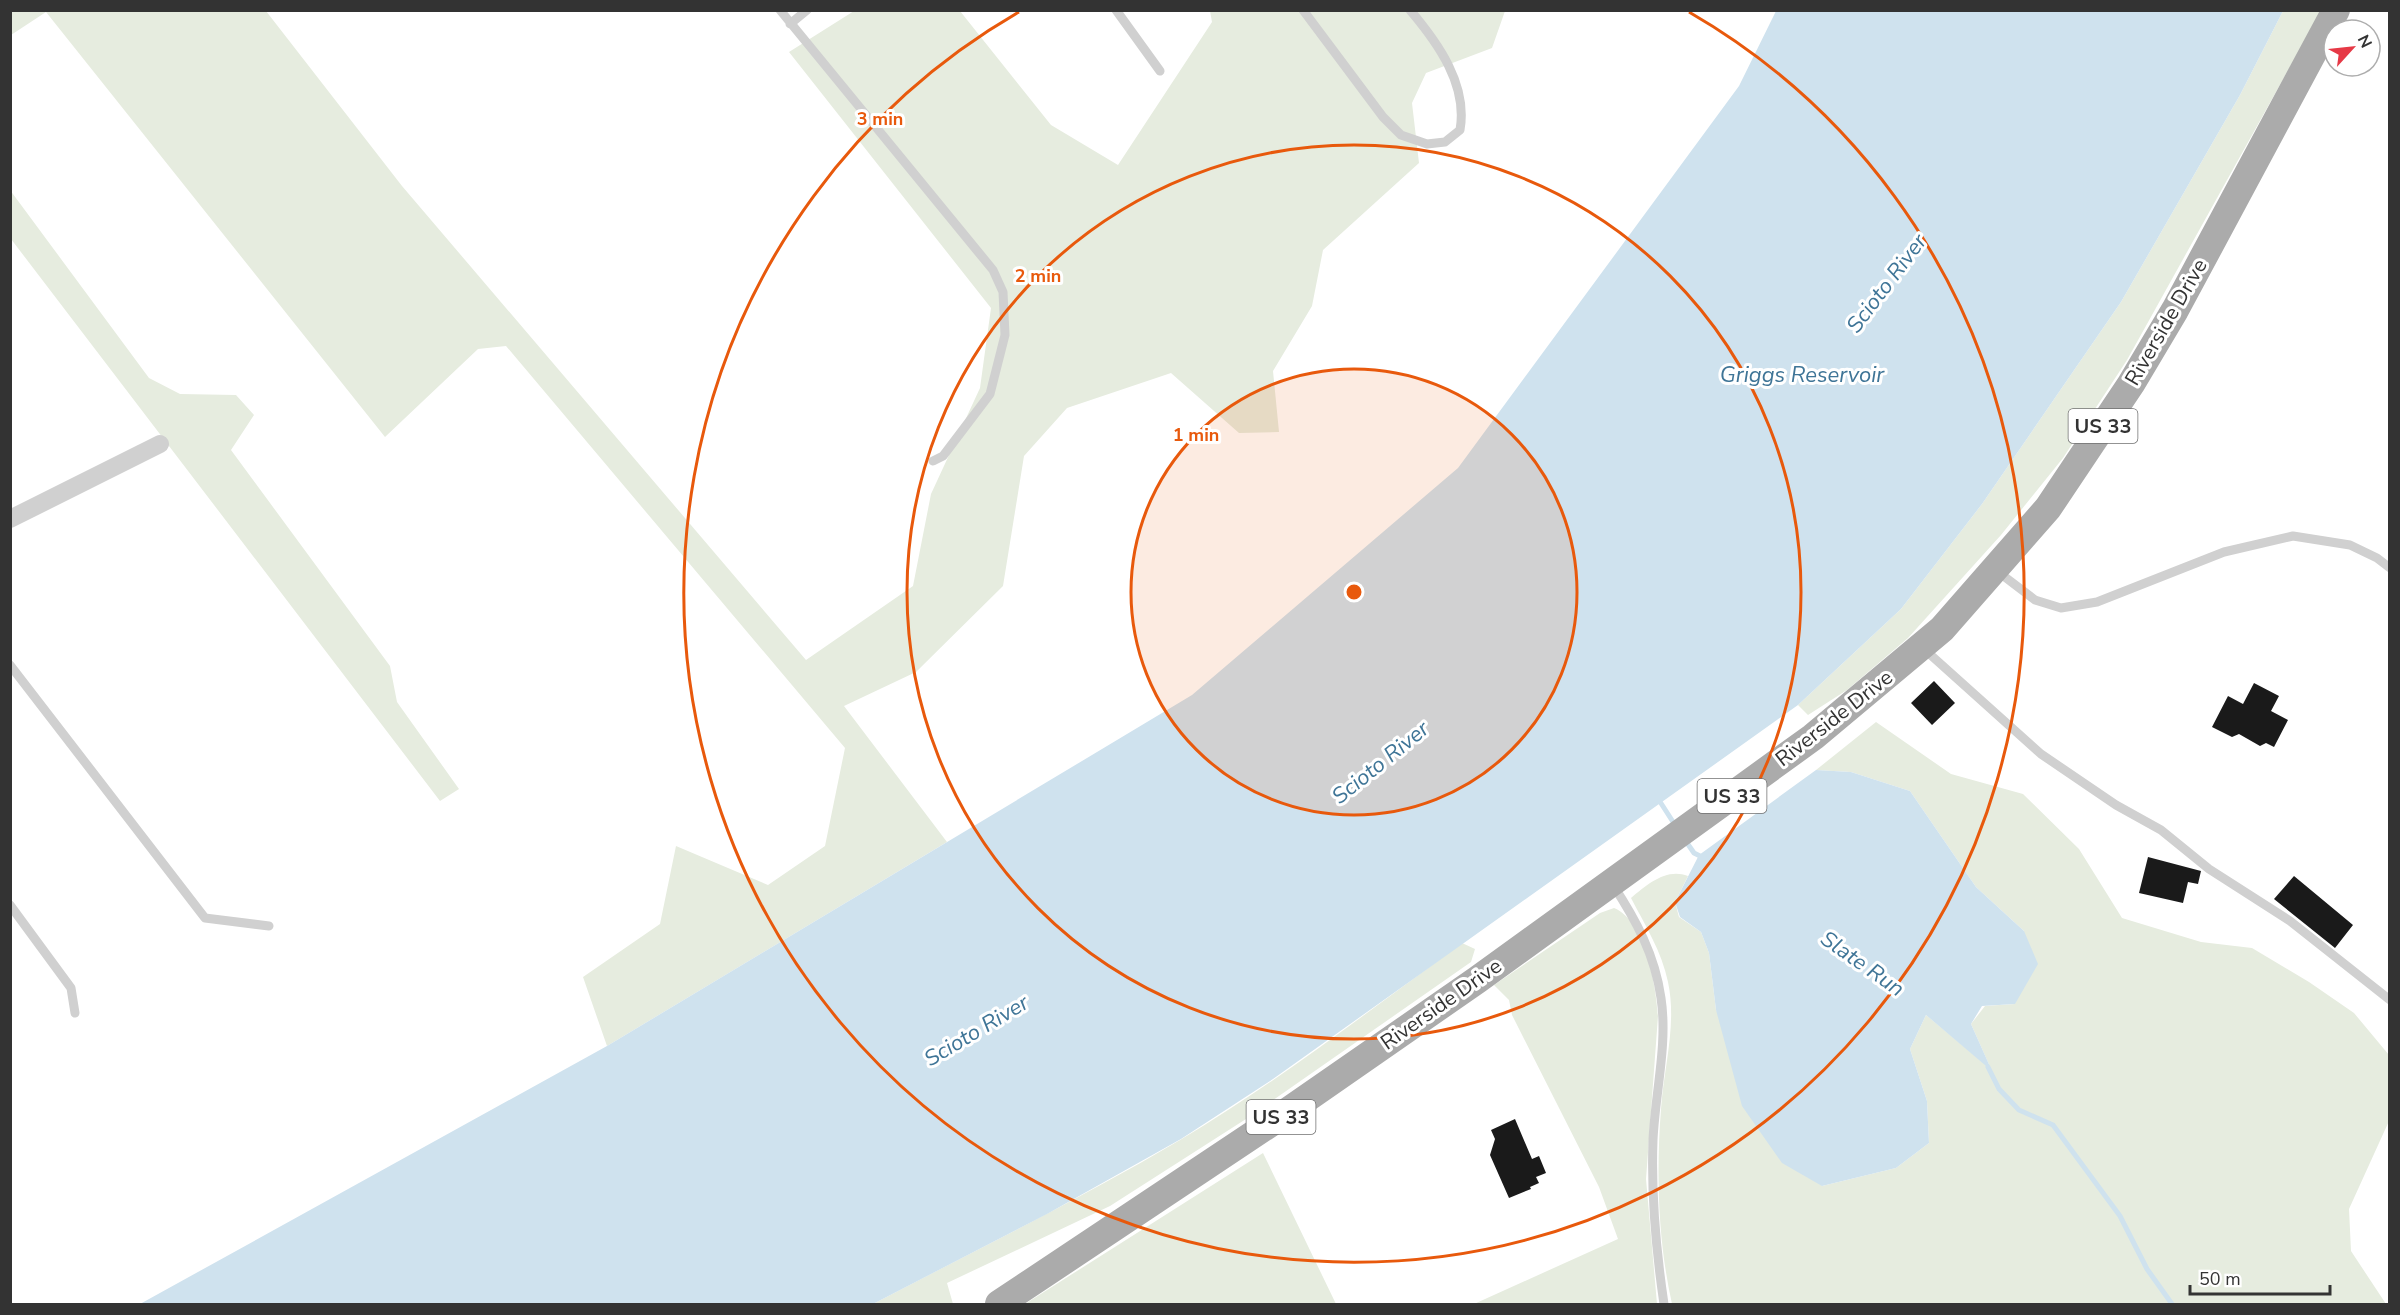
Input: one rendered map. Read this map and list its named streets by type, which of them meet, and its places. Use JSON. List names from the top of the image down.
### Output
{
  "streets": {
    "main road": ["Riverside Drive", "US 33"]
  },
  "water": ["Scioto River", "Griggs Reservoir", "Slate Run"],
  "scale_bar": "50 m",
  "north": "top right",
  "rings": ["3 min", "2 min", "1 min"]
}
